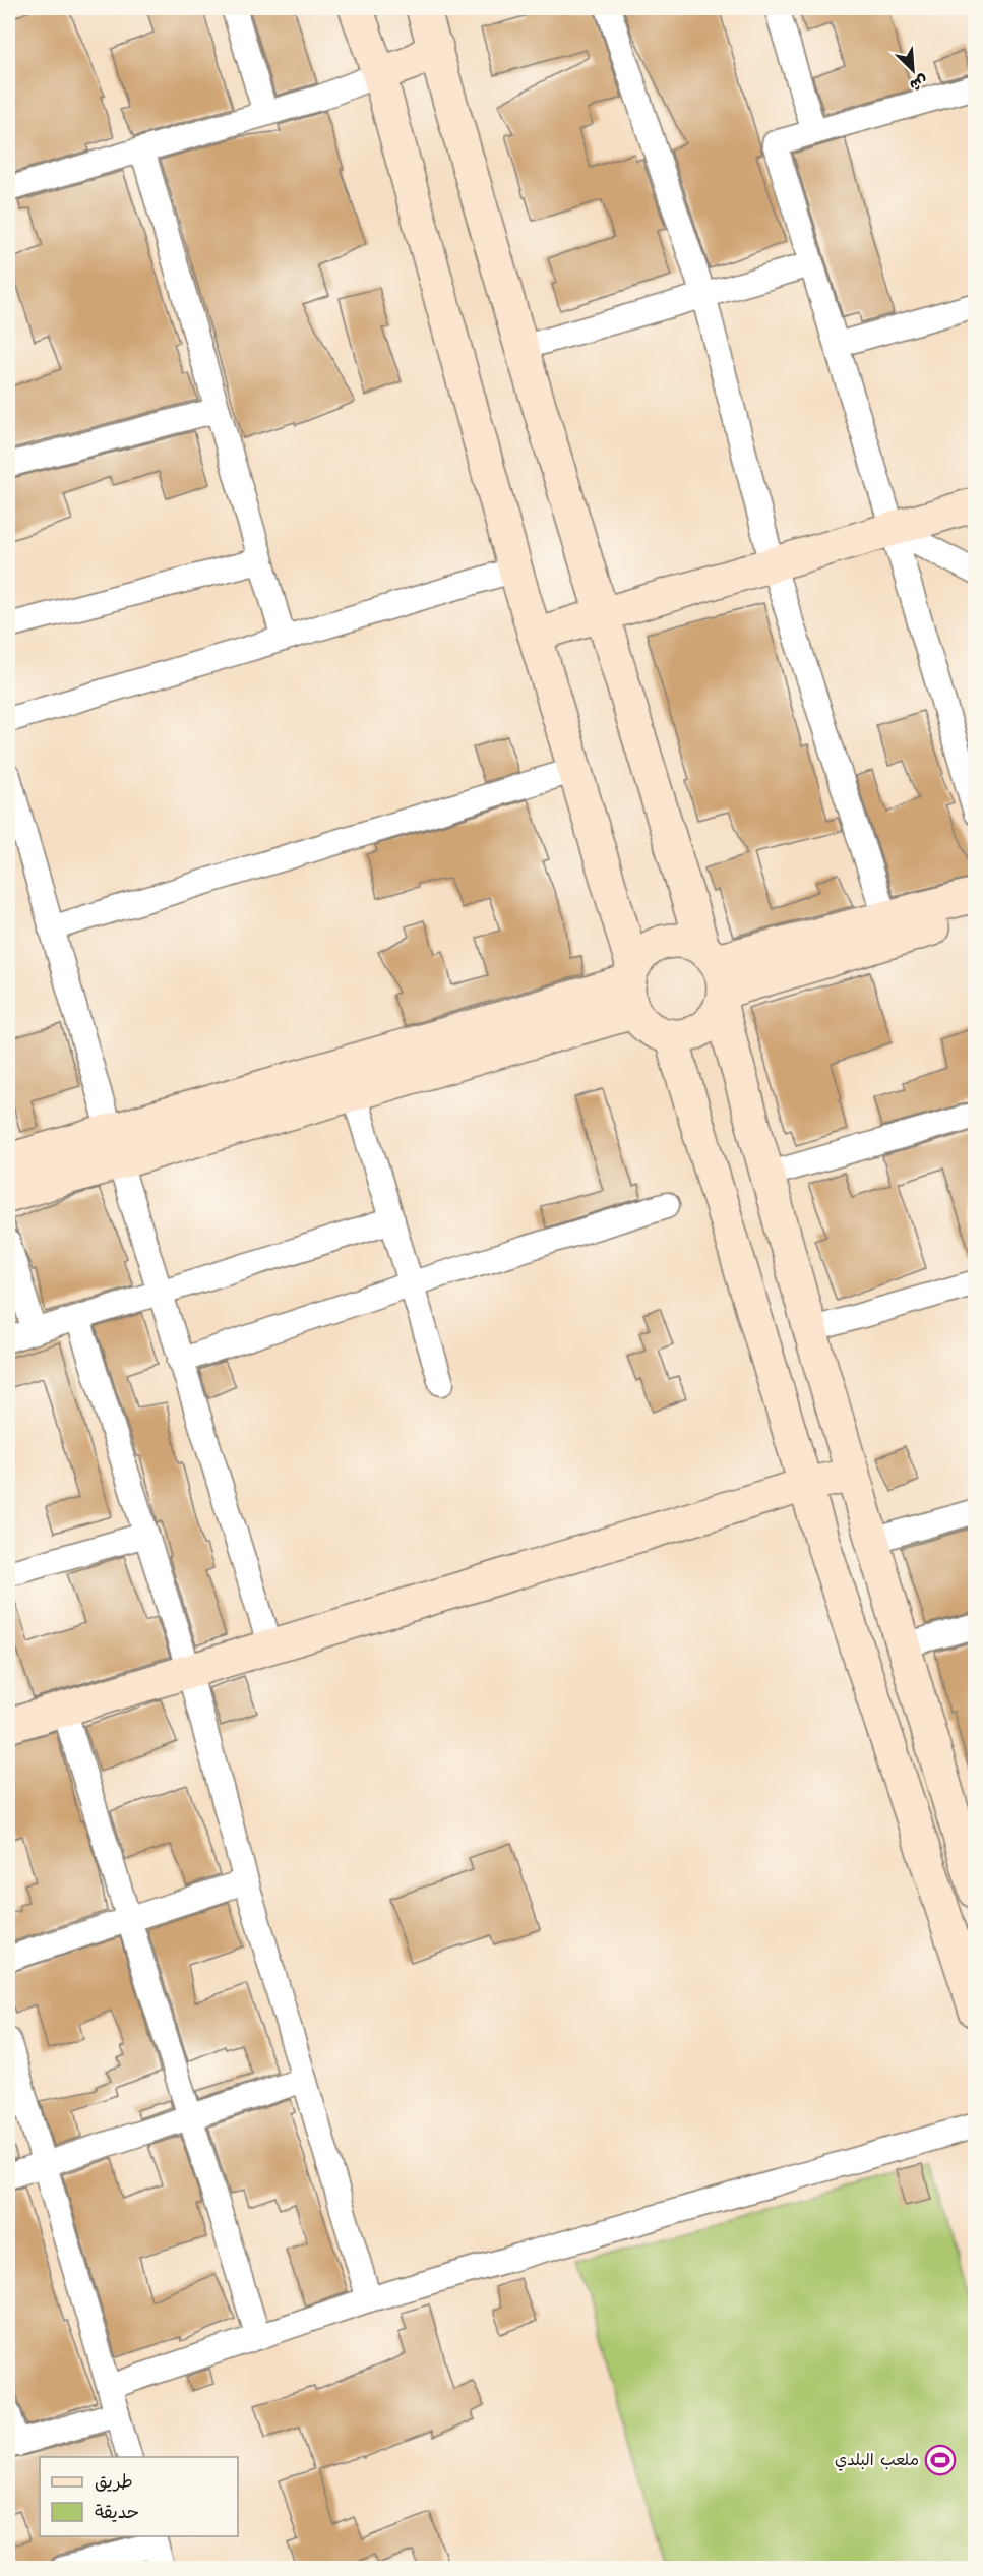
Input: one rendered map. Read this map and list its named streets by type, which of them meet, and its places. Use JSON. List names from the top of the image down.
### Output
{
  "places": {
    "sports": ["ملعب البلدي"]
  },
  "legend": ["طريق", "حديقة"],
  "north": "bottom right"
}
